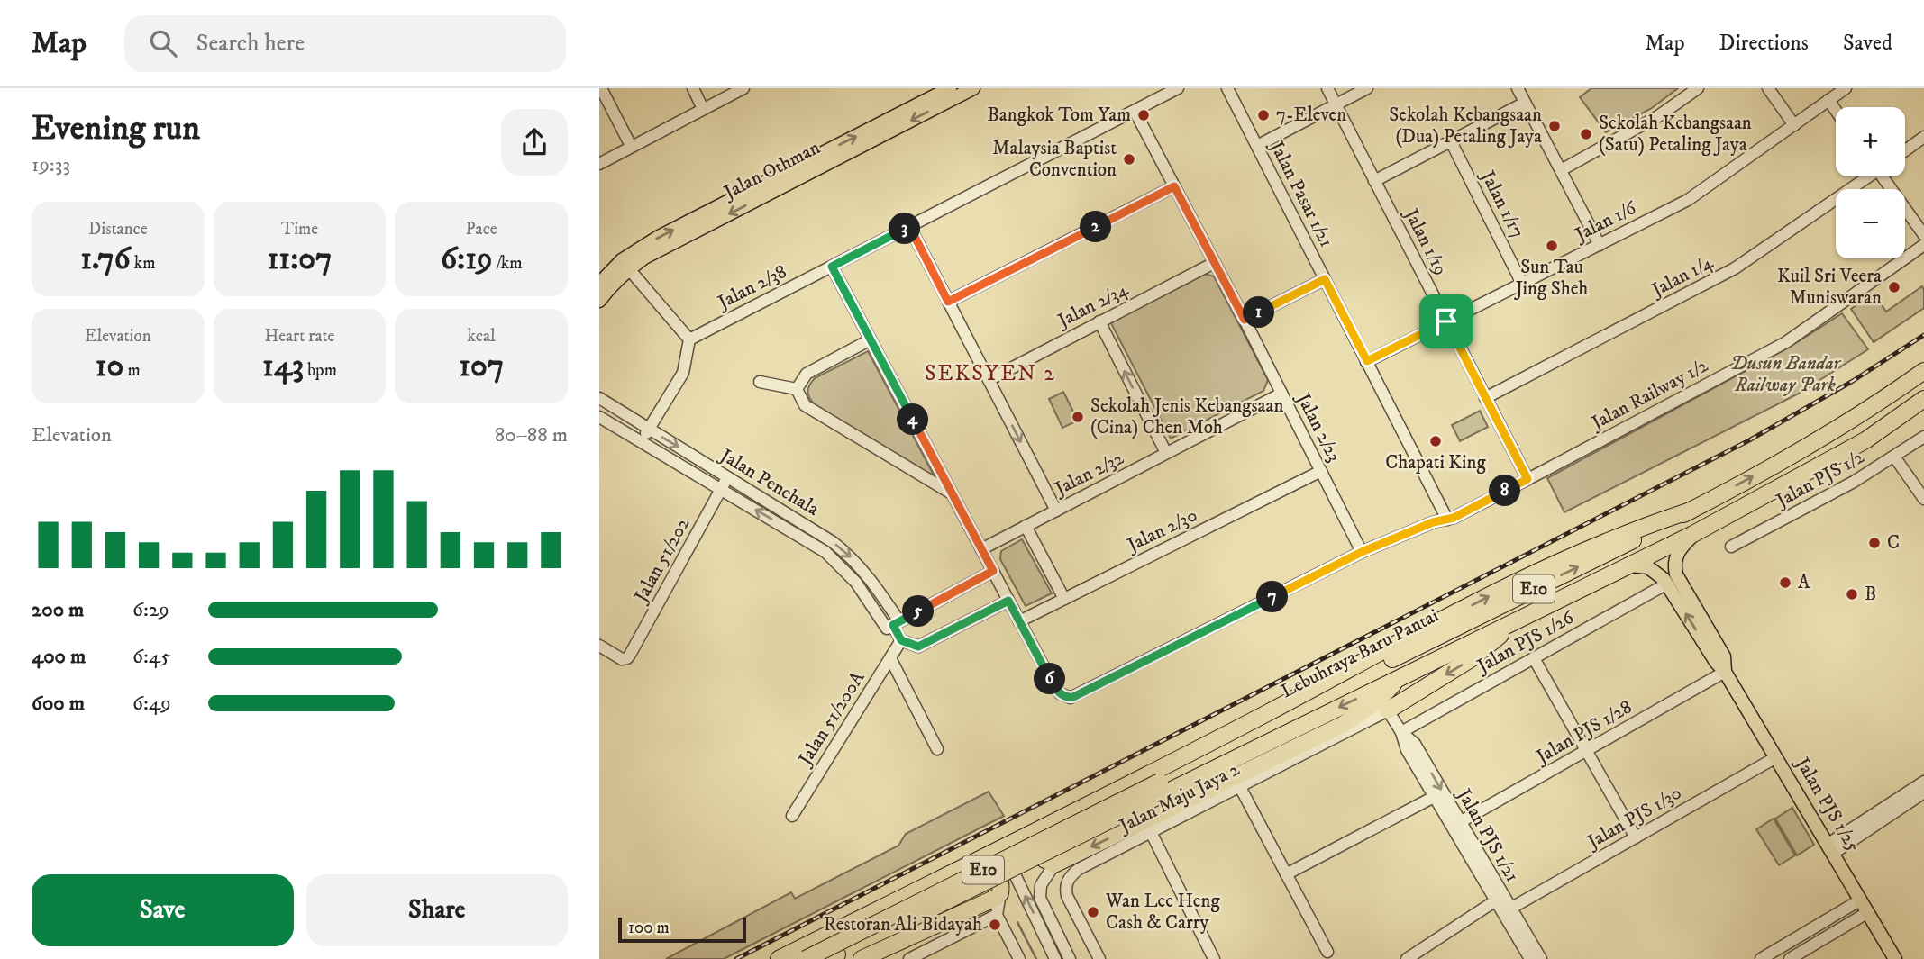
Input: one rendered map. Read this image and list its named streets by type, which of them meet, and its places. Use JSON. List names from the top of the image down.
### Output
{
  "streets": {
    "highway": ["E10", "Lebuhraya Baru Pantai"],
    "main road": ["Jalan Othman", "Jalan PJS 1/25"],
    "street": [
      "Jalan Pasar 1/21",
      "Jalan 1/17",
      "Jalan 1/6",
      "Jalan 1/19",
      "Jalan 1/4",
      "Jalan 2/38",
      "Jalan 2/34",
      "Jalan Railway 1/2",
      "Jalan 2/23",
      "Jalan 2/32",
      "Jalan PJS 1/2",
      "Jalan Penchala",
      "Jalan 2/30",
      "Jalan 51/202",
      "Jalan PJS 1/26",
      "Jalan 51/200A",
      "Jalan PJS 1/28",
      "Jalan Maju Jaya 2",
      "Jalan PJS 1/30",
      "Jalan PJS 1/21"
    ]
  },
  "crossings": [
    ["Jalan Pasar 1/21", "Jalan 1/6"],
    ["Jalan Pasar 1/21", "Jalan Railway 1/2"],
    ["Jalan 1/17", "Jalan 1/6"],
    ["Jalan 1/6", "Jalan 1/19"],
    ["Jalan 1/19", "Jalan 1/4"],
    ["Jalan 1/19", "Jalan Railway 1/2"],
    ["Jalan 2/38", "Jalan 2/23"],
    ["Jalan 2/34", "Jalan 2/23"],
    ["Jalan Railway 1/2", "Jalan 2/23"],
    ["Jalan Railway 1/2", "Jalan 2/30"],
    ["Jalan 2/23", "Jalan 2/32"],
    ["Jalan 2/23", "Jalan 2/30"],
    ["Jalan Penchala", "Jalan 51/202"],
    ["Jalan Penchala", "Jalan 51/200A"],
    ["Jalan PJS 1/26", "Jalan PJS 1/25"],
    ["Jalan PJS 1/26", "Jalan PJS 1/21"],
    ["Lebuhraya Baru Pantai", "Jalan PJS 1/25"],
    ["Jalan PJS 1/28", "Jalan PJS 1/25"],
    ["Jalan PJS 1/28", "Jalan PJS 1/21"],
    ["Jalan Maju Jaya 2", "Jalan PJS 1/21"],
    ["Jalan PJS 1/25", "Jalan PJS 1/30"],
    ["Jalan PJS 1/30", "Jalan PJS 1/21"]
  ],
  "districts": ["SEKSYEN 2"],
  "parks": ["Dusun Bandar Railway Park"],
  "places": [
    "Bangkok Tom Yam",
    "7-Eleven",
    "Sekolah Kebangsaan (Dua) Petaling Jaya",
    "Sekolah Kebangsaan (Satu) Petaling Jaya",
    "Malaysia Baptist Convention",
    "Sun Tau Jing Sheh",
    "Kuil Sri Veera Muniswaran",
    "Sekolah Jenis Kebangsaan (Cina) Chen Moh",
    "Chapati King",
    "C",
    "A",
    "B",
    "Wan Lee Heng Cash & Carry",
    "Restoran Ali Bidayah"
  ],
  "scale_bar": "100 m",
  "page": {
    "header": "Map",
    "search": "Search here",
    "nav": ["Map", "Directions", "Saved"],
    "heading": ["Evening run", "19:33"],
    "map_buttons": ["+", "−"],
    "stats": [
      ["Distance", "1.76 km"],
      ["Time", "11:07"],
      ["Pace", "6:19 /km"],
      ["Elevation", "10 m"],
      ["Heart rate", "143 bpm"],
      ["kcal", "107"]
    ],
    "pins": [
      "2",
      "3",
      "1",
      "4",
      "8",
      "7",
      "5",
      "6"
    ],
    "chart": ["Elevation", "80–88 m"],
    "list": [
      {
        "name": "200 m",
        "note": "6:29"
      },
      {
        "name": "400 m",
        "note": "6:45"
      },
      {
        "name": "600 m",
        "note": "6:49"
      }
    ],
    "buttons": ["Save", "Share"],
    "scale": "100 m"
  }
}
